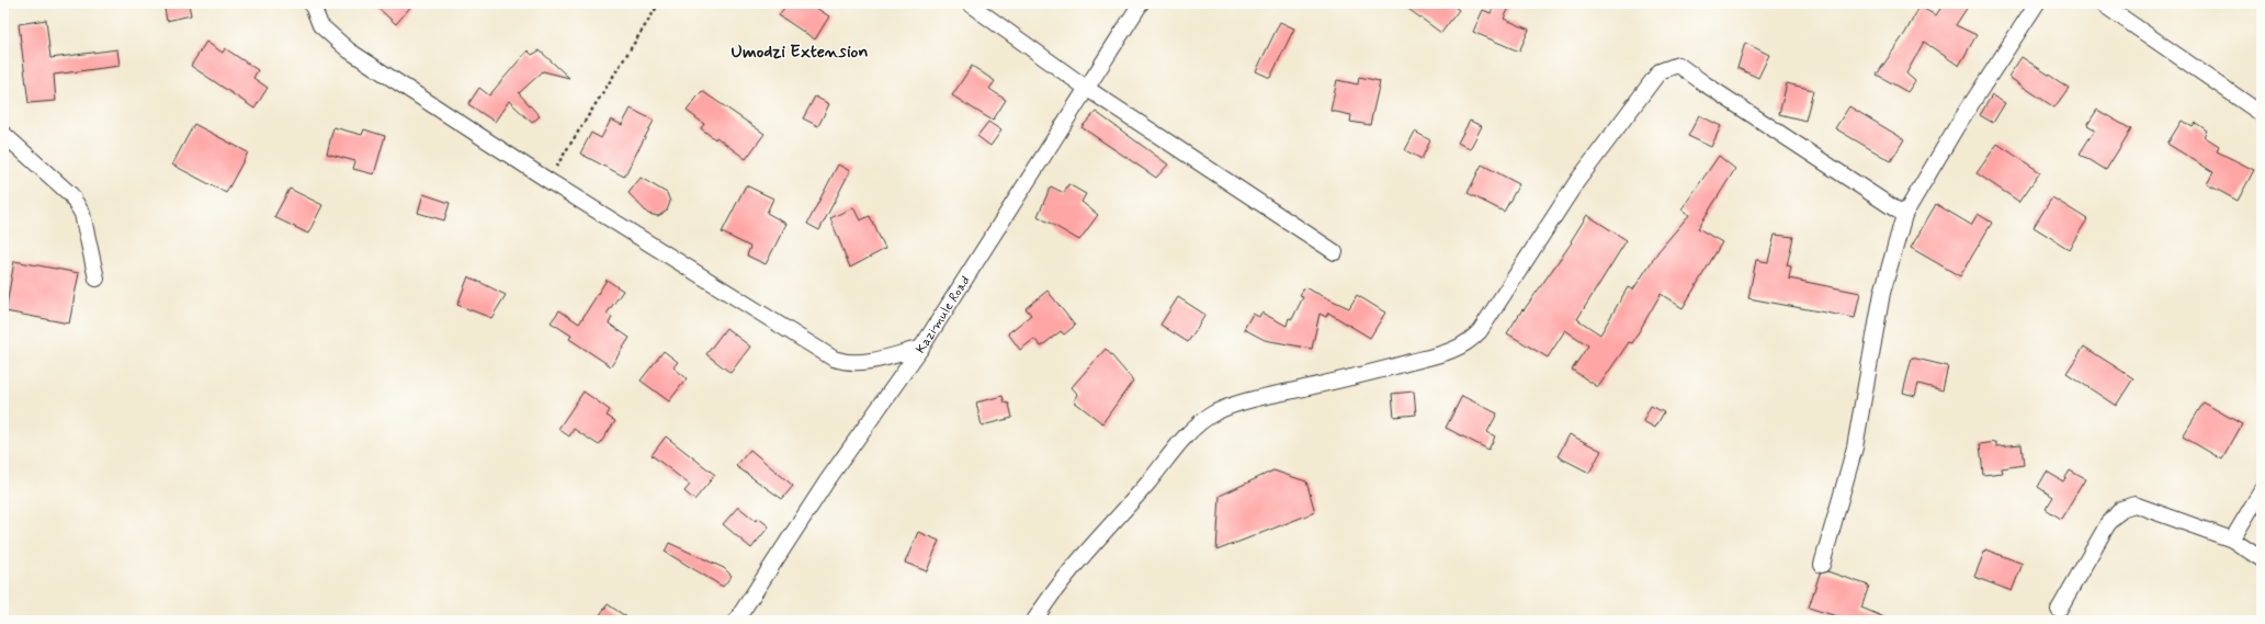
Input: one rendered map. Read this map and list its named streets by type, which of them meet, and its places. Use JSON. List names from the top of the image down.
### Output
{
  "streets": {
    "street": ["Kazimule Road"]
  },
  "districts": ["Umodzi Extension"]
}
